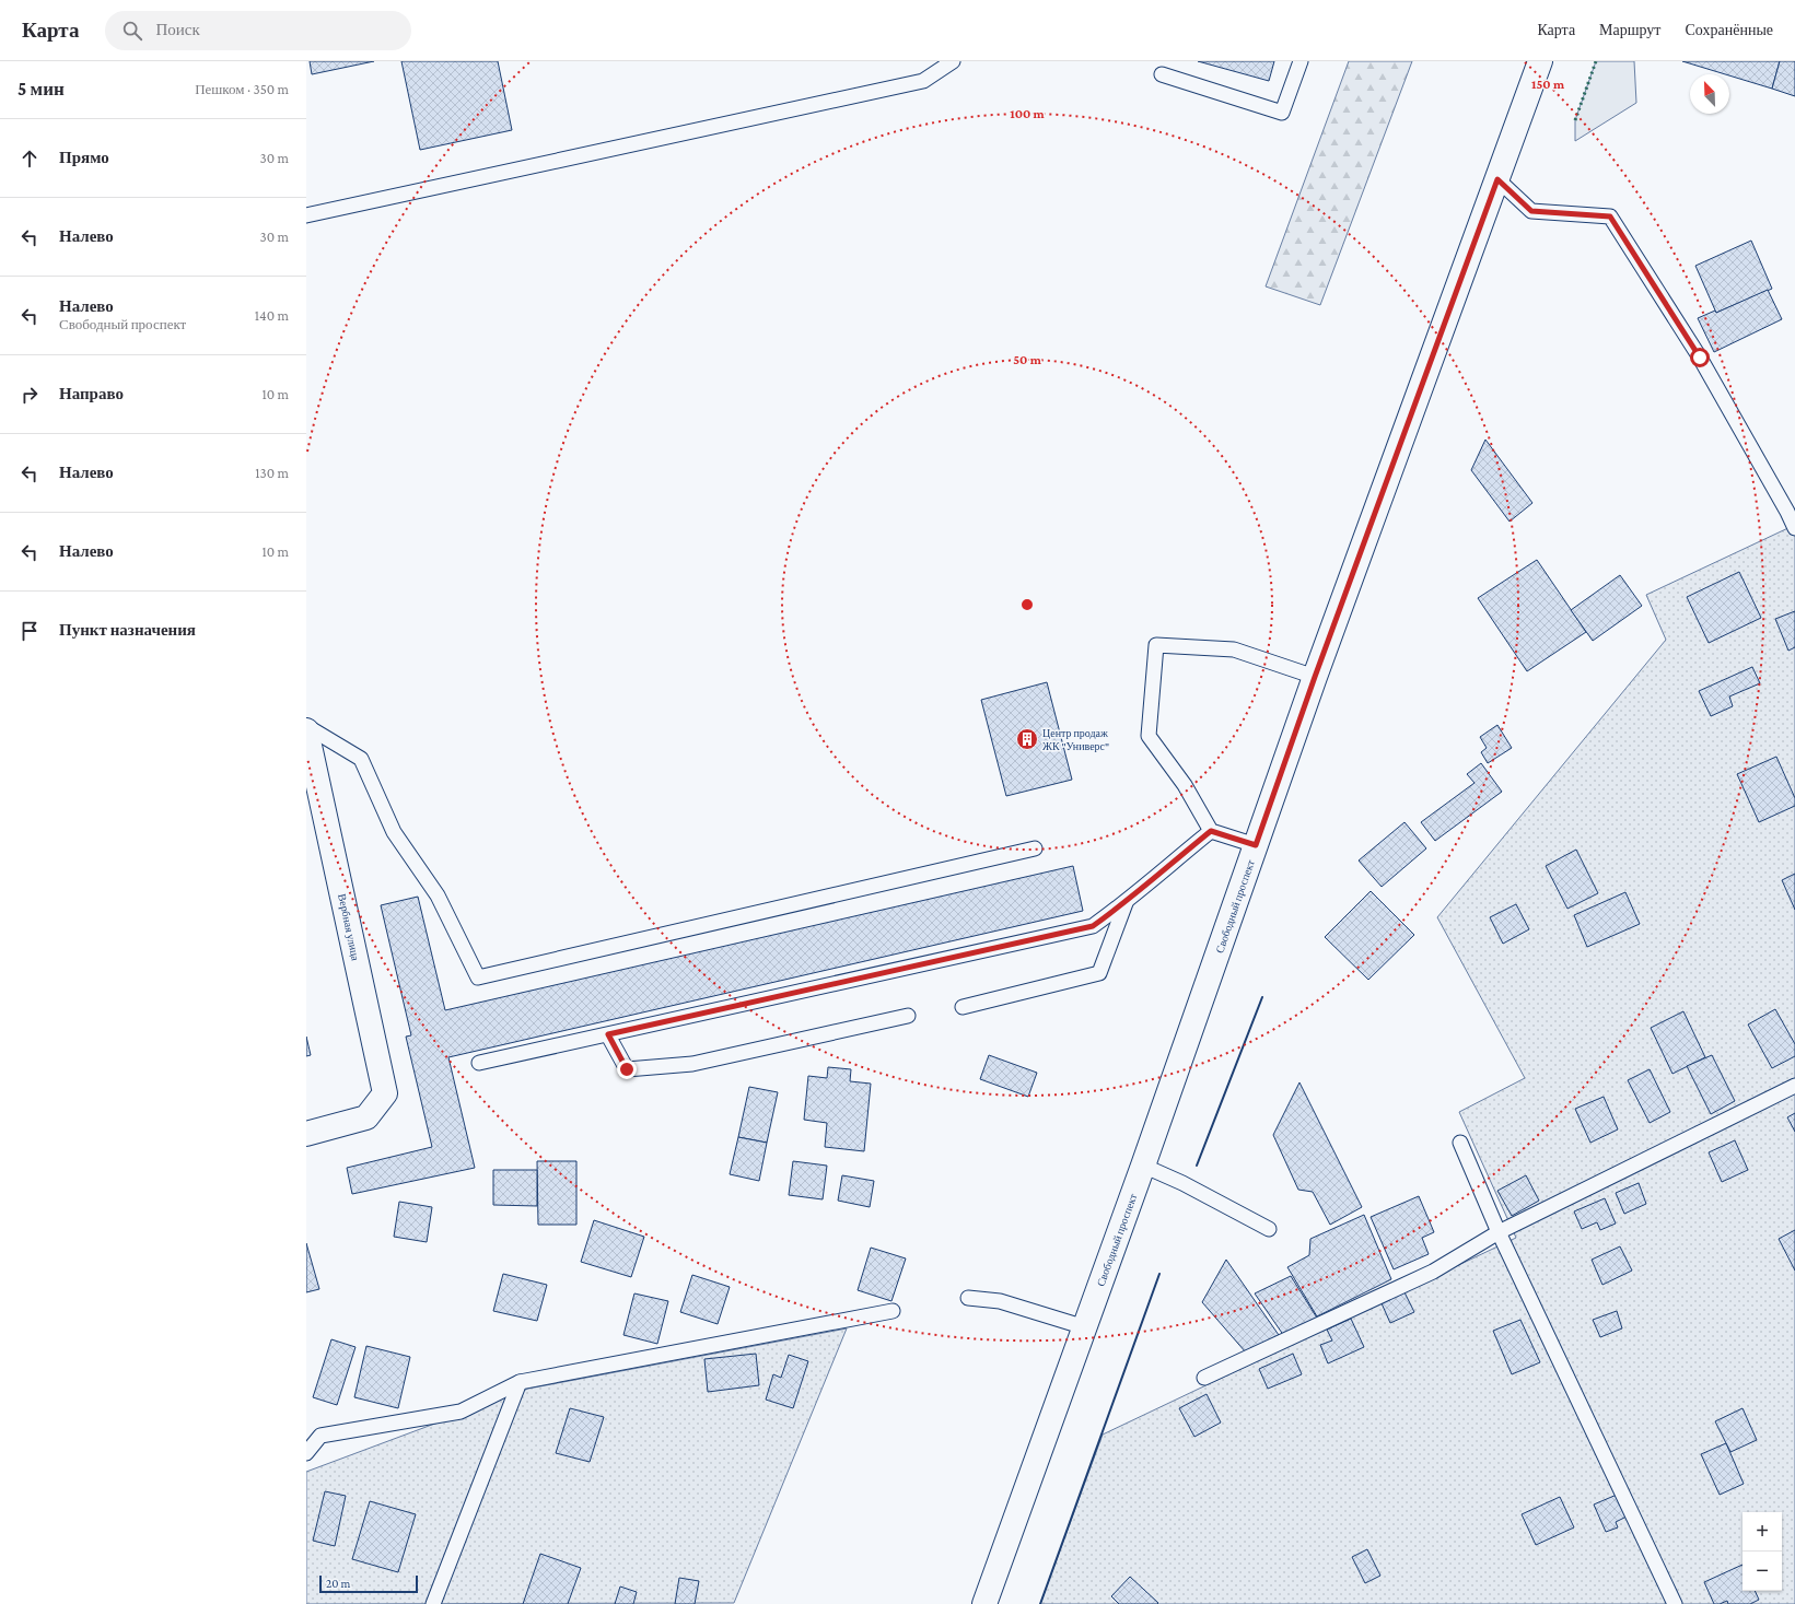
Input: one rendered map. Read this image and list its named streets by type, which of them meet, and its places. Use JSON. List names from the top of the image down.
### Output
{
  "streets": {
    "main road": ["Свободный проспект", "Вербная улица"]
  },
  "places": {
    "building": ["Центр продаж ЖК \"Универс\""]
  },
  "scale_bar": "20 m",
  "north": "top left",
  "page": {
    "header": "Карта",
    "search": "Поиск",
    "nav": ["Карта", "Маршрут", "Сохранённые"],
    "heading": ["5 мин", "Пешком · 350 m"],
    "list": [
      ["Прямо", "30 m"],
      ["Налево", "30 m"],
      ["Налево", "Свободный проспект", "140 m"],
      ["Направо", "10 m"],
      ["Налево", "130 m"],
      ["Налево", "10 m"],
      "Пункт назначения"
    ],
    "map_buttons": ["+", "−"],
    "scale": "20 m"
  },
  "rings": ["150 m", "100 m", "50 m"]
}
